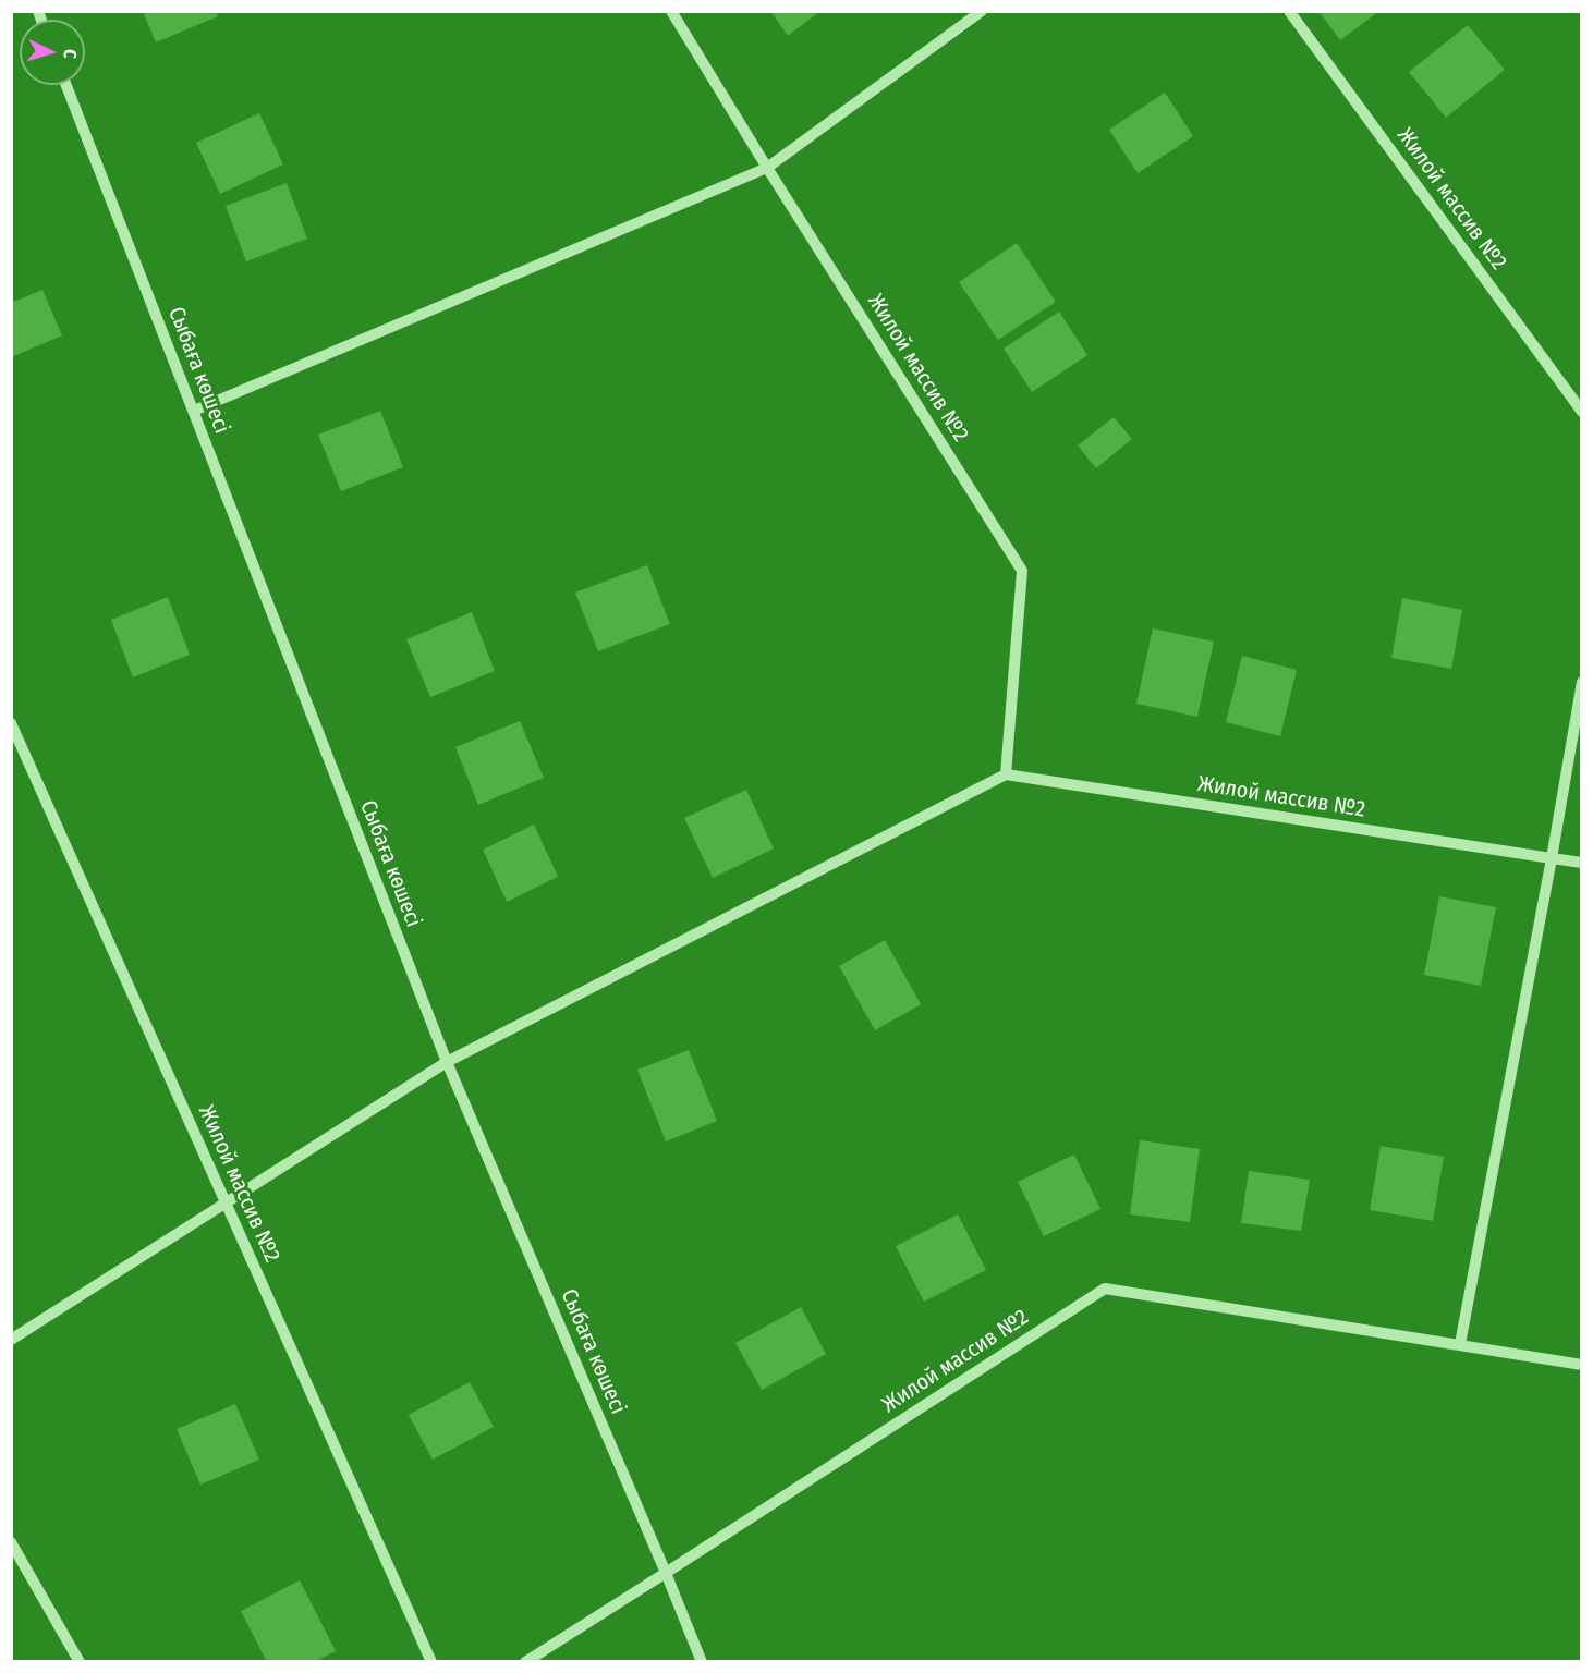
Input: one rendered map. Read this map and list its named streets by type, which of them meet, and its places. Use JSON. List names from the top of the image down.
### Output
{
  "streets": {
    "street": ["Жилой массив №2", "Сыбаға көшесі"]
  },
  "crossings": [
    ["Жилой массив №2", "Сыбаға көшесі"]
  ],
  "north": "right"
}
